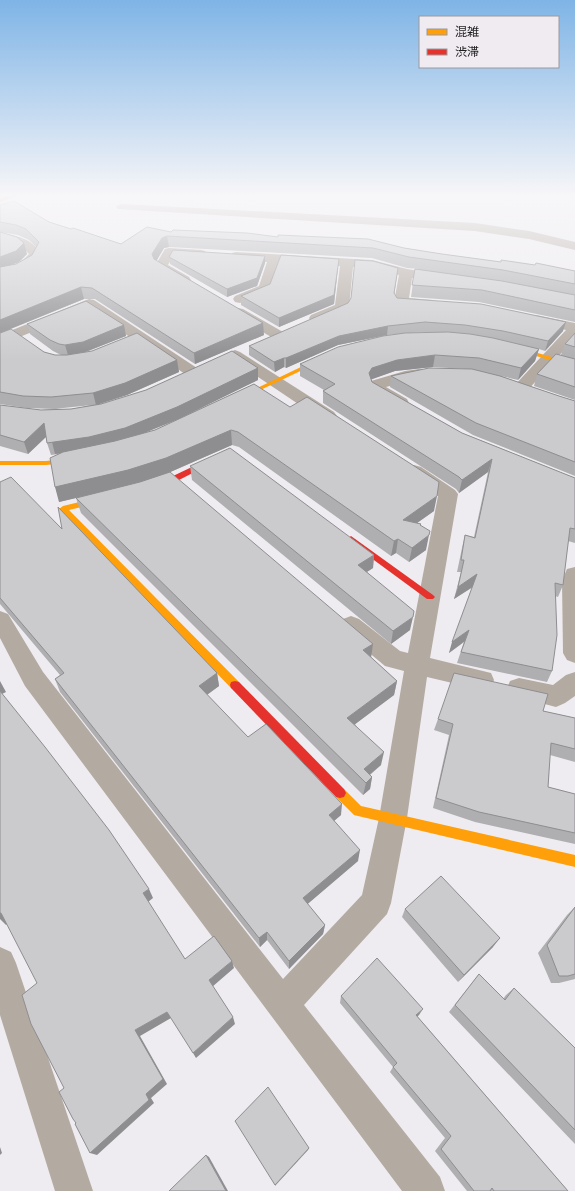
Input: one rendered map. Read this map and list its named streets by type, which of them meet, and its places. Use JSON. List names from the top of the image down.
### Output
{
  "legend": ["混雑", "渋滞"]
}
